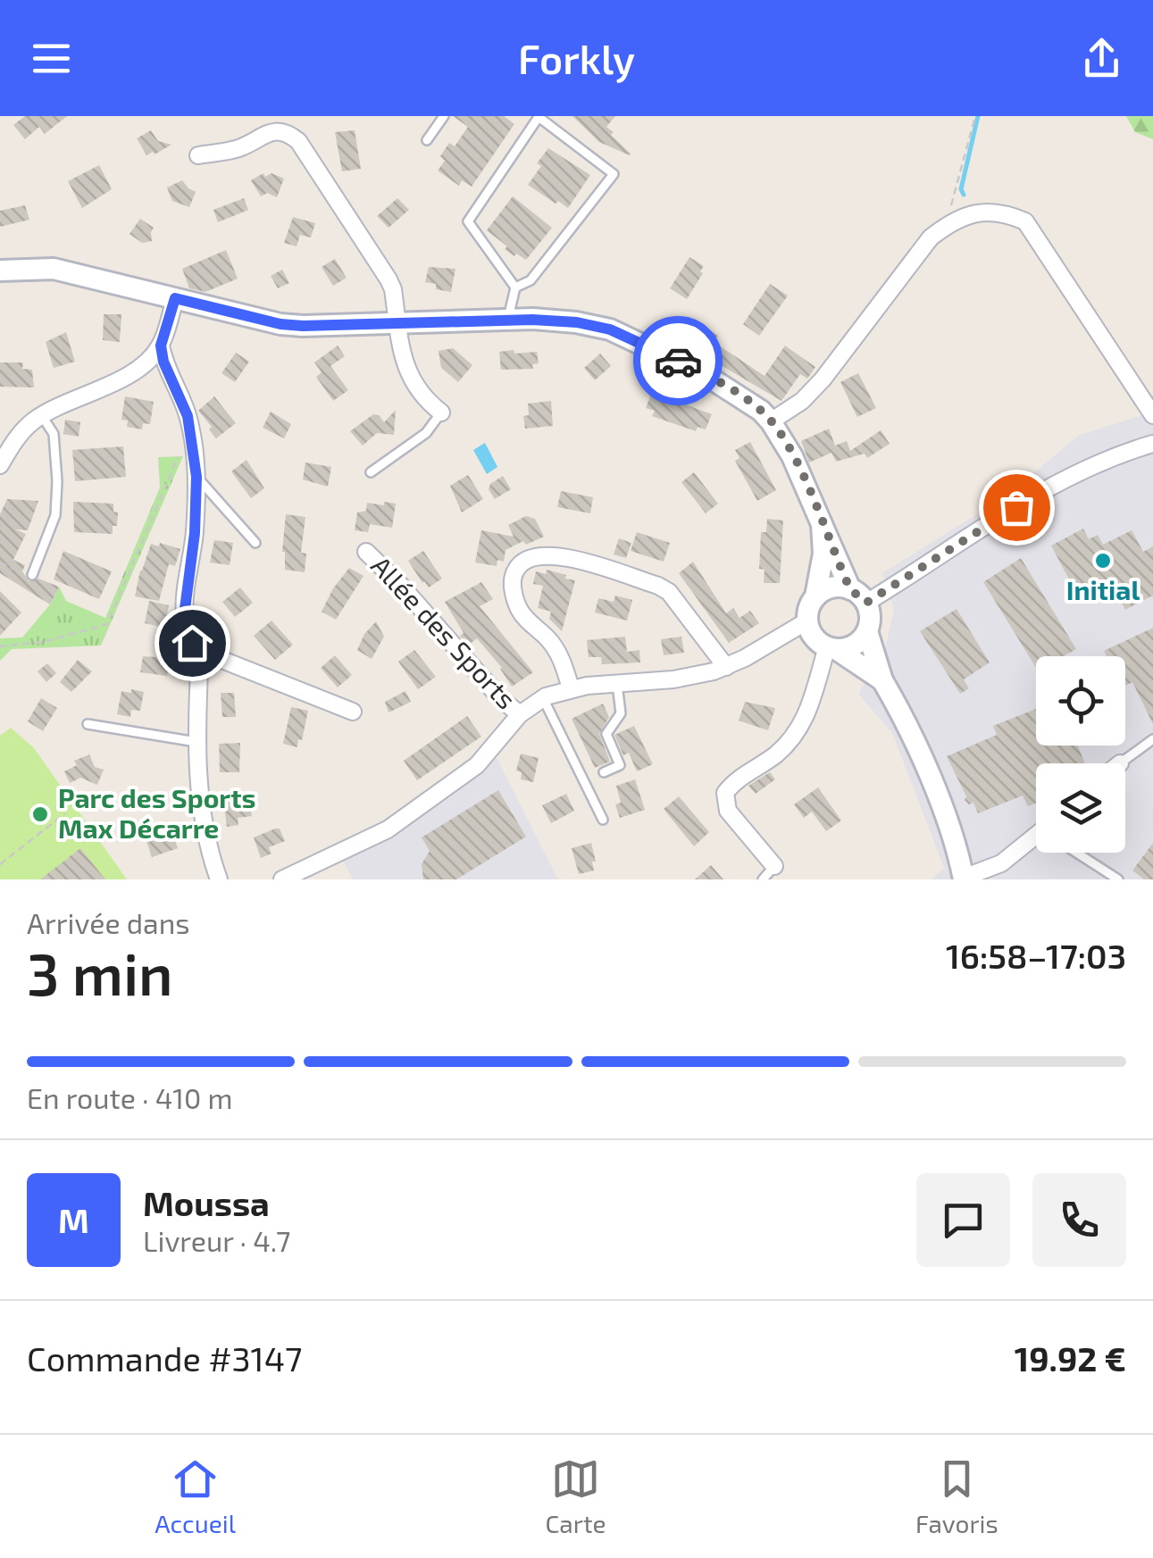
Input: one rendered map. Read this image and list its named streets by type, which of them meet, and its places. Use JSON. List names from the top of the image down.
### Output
{
  "streets": {
    "street": ["Allée des Sports"]
  },
  "places": ["Initial", "Parc des Sports Max Décarre"],
  "page": {
    "header": "Forkly",
    "heading": ["3 min", "Arrivée dans", "16:58–17:03"],
    "panel": [
      "Moussa",
      "Livreur · 4.7",
      "Commande #3147",
      "19.92 €"
    ],
    "bar": "En route · 410 m",
    "round": "M",
    "tabs": ["Accueil", "Carte", "Favoris"]
  }
}
